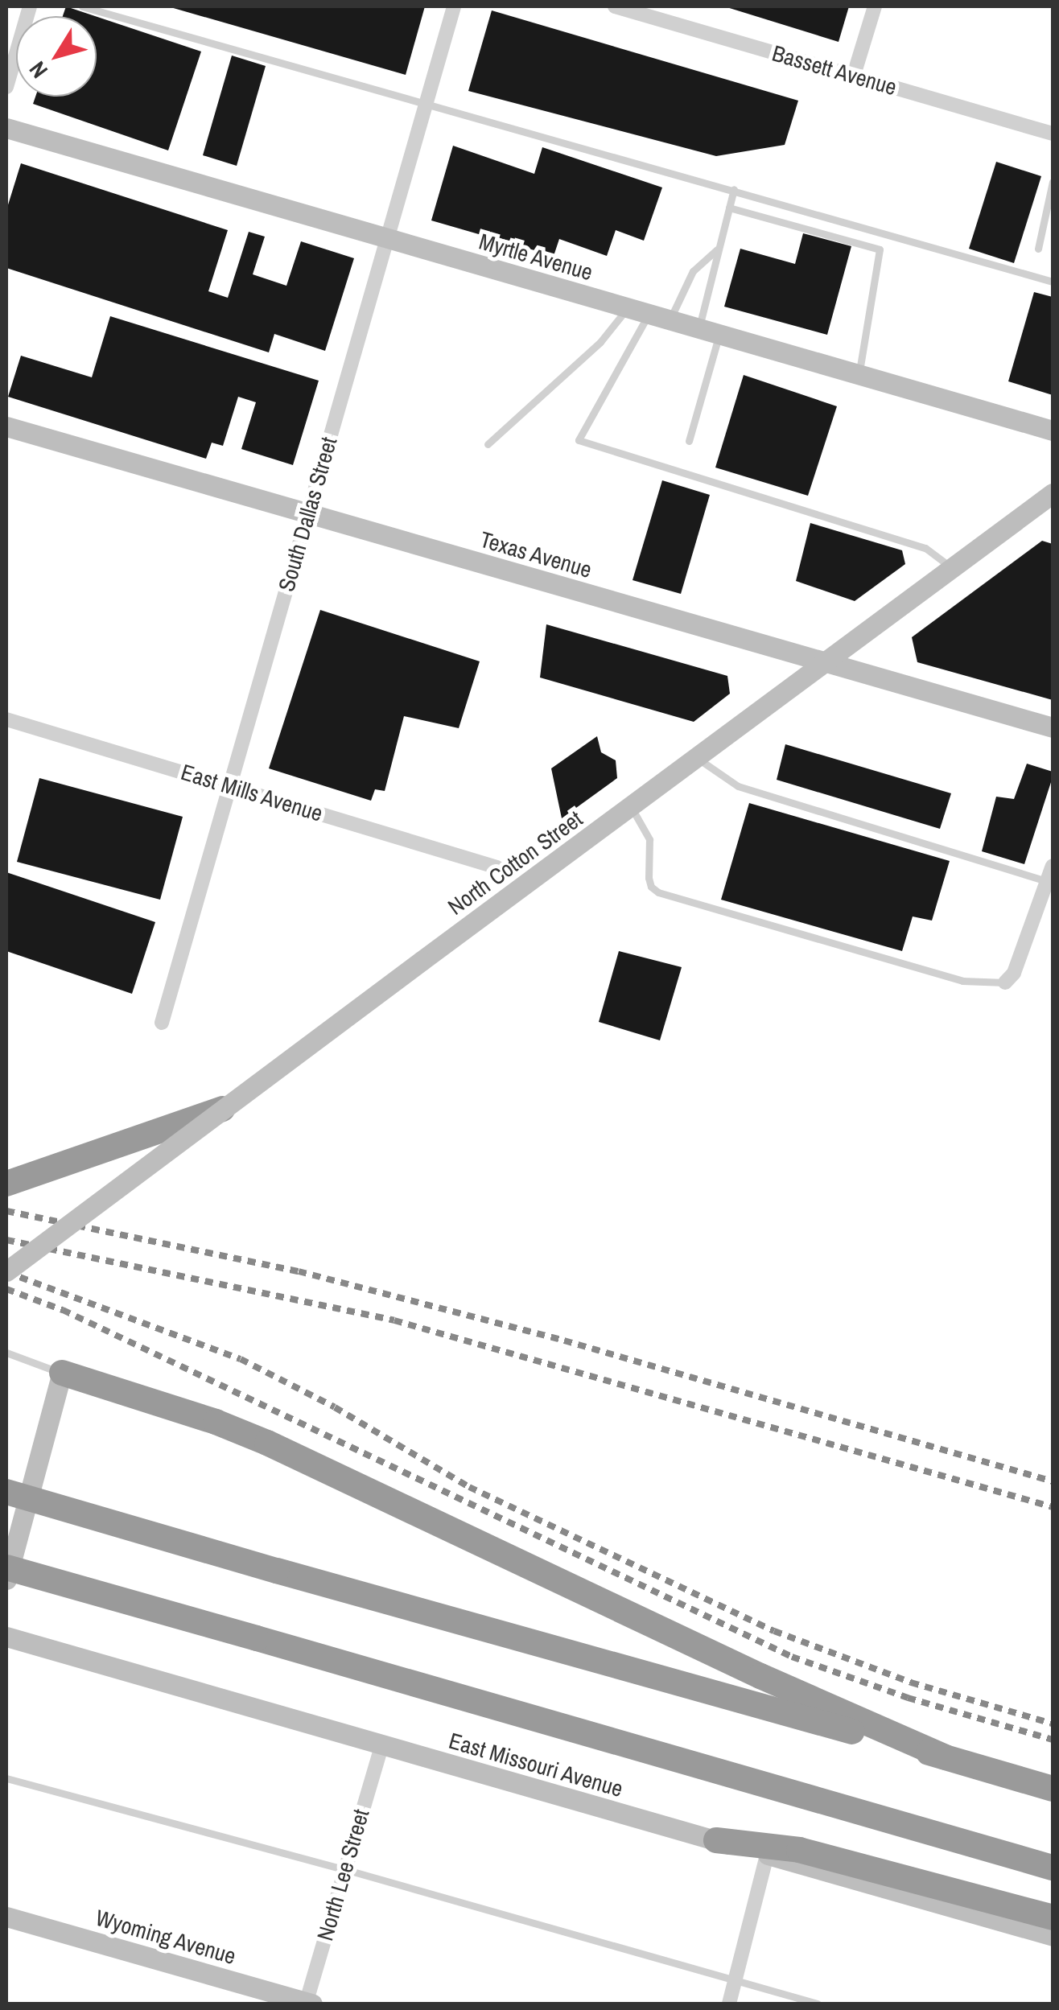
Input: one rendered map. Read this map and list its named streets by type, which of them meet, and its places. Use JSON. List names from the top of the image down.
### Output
{
  "streets": {
    "main road": [
      "Myrtle Avenue",
      "Texas Avenue",
      "North Cotton Street",
      "East Missouri Avenue",
      "Wyoming Avenue"
    ],
    "street": [
      "Bassett Avenue",
      "South Dallas Street",
      "East Mills Avenue",
      "North Lee Street"
    ]
  },
  "crossings": [
    ["Myrtle Avenue", "South Dallas Street"],
    ["South Dallas Street", "Texas Avenue"],
    ["South Dallas Street", "East Mills Avenue"],
    ["Texas Avenue", "North Cotton Street"],
    ["East Missouri Avenue", "North Lee Street"],
    ["North Lee Street", "Wyoming Avenue"]
  ],
  "north": "bottom left"
}
